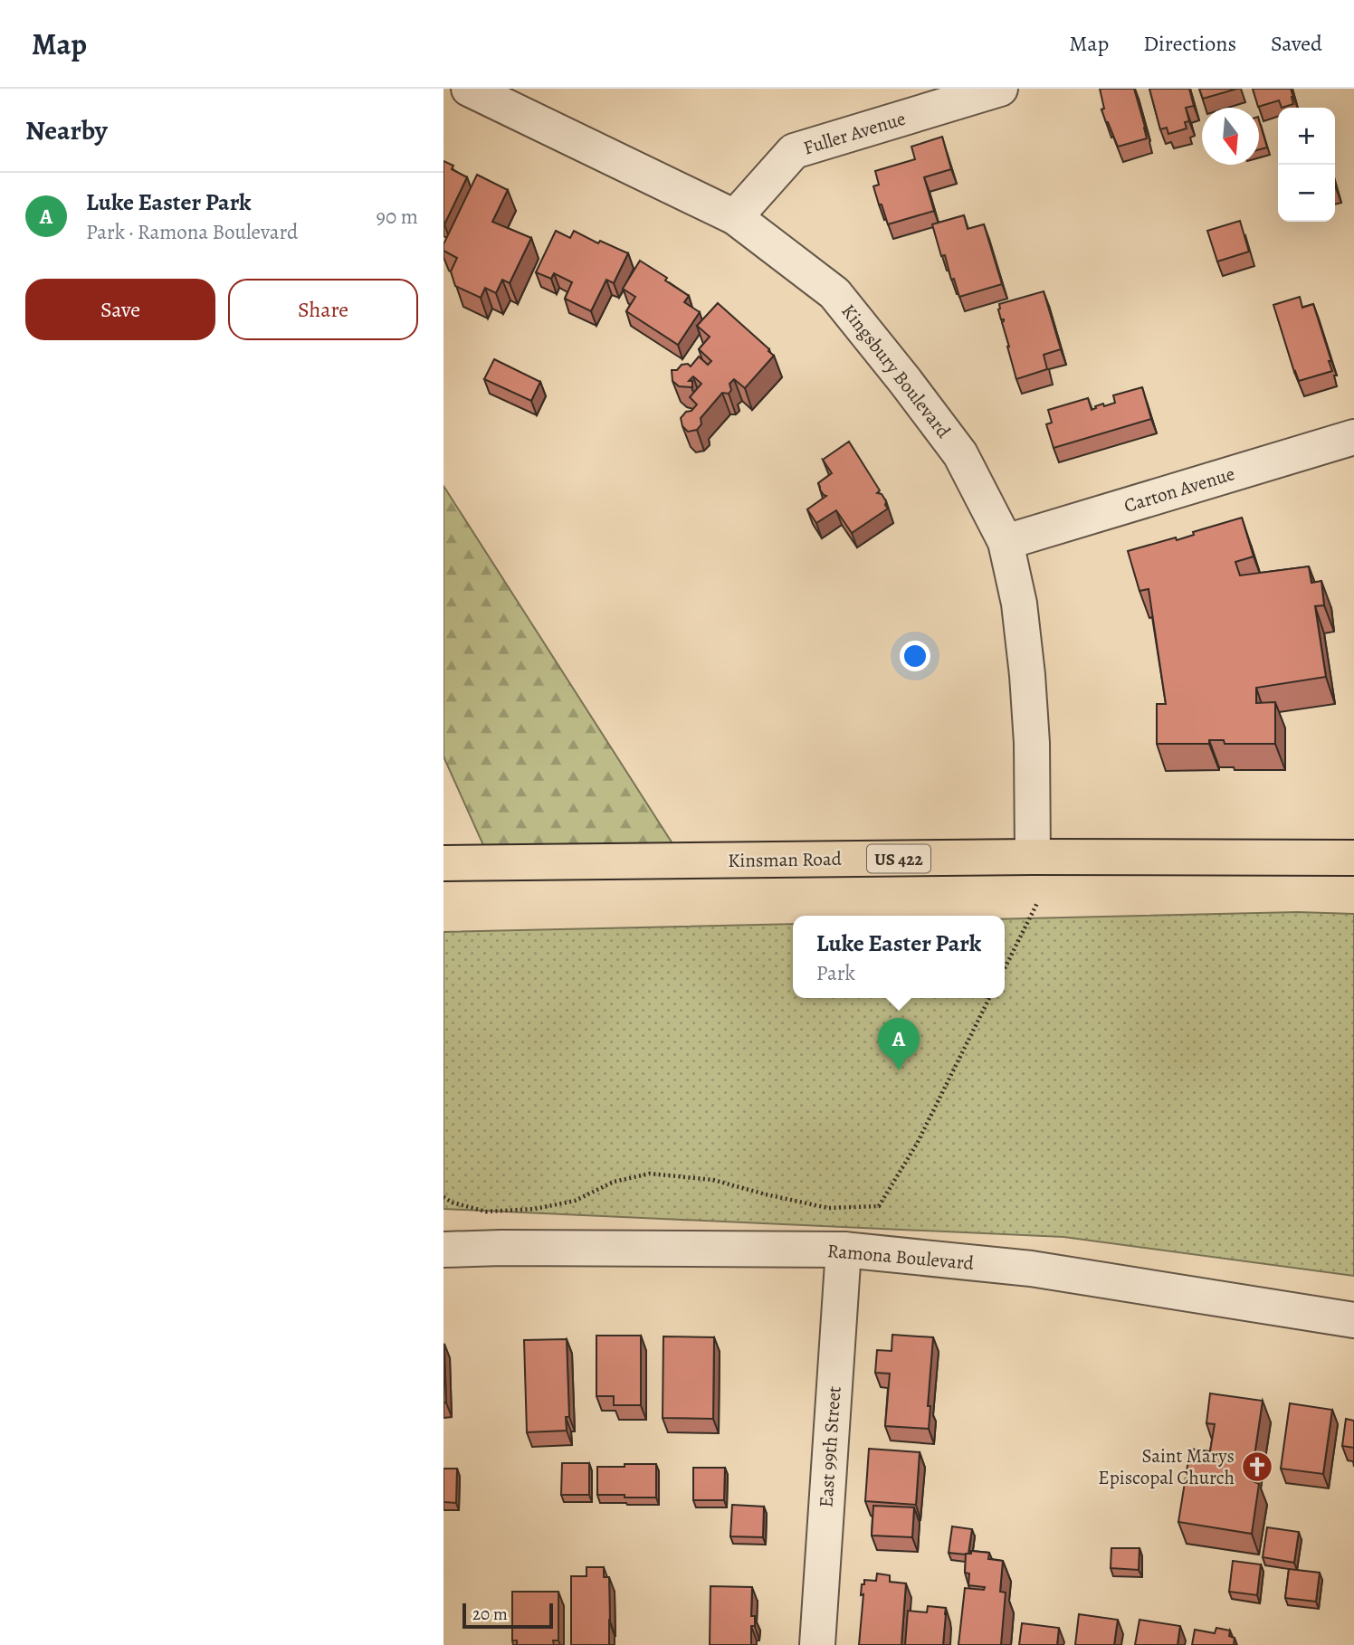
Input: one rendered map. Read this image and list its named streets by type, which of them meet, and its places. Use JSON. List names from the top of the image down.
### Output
{
  "streets": {
    "main road": ["US 422", "Kinsman Road"],
    "street": [
      "Fuller Avenue",
      "Kingsbury Boulevard",
      "Carton Avenue",
      "Ramona Boulevard",
      "East 99th Street"
    ]
  },
  "crossings": [
    ["Fuller Avenue", "Kingsbury Boulevard"],
    ["Kingsbury Boulevard", "Carton Avenue"],
    ["Kingsbury Boulevard", "Kinsman Road"],
    ["Ramona Boulevard", "East 99th Street"]
  ],
  "places": {
    "church": ["Saint Marys Episcopal Church"]
  },
  "scale_bar": "20 m",
  "north": "bottom",
  "page": {
    "header": "Map",
    "nav": ["Map", "Directions", "Saved"],
    "heading": "Nearby",
    "map_buttons": ["+", "−"],
    "list": [
      {
        "mark": "A",
        "name": "Luke Easter Park",
        "note": "Park · Ramona Boulevard",
        "value": "90 m"
      }
    ],
    "buttons": ["Save", "Share"],
    "popup": ["Luke Easter Park", "Park"],
    "pins": "A",
    "scale": "20 m"
  }
}
